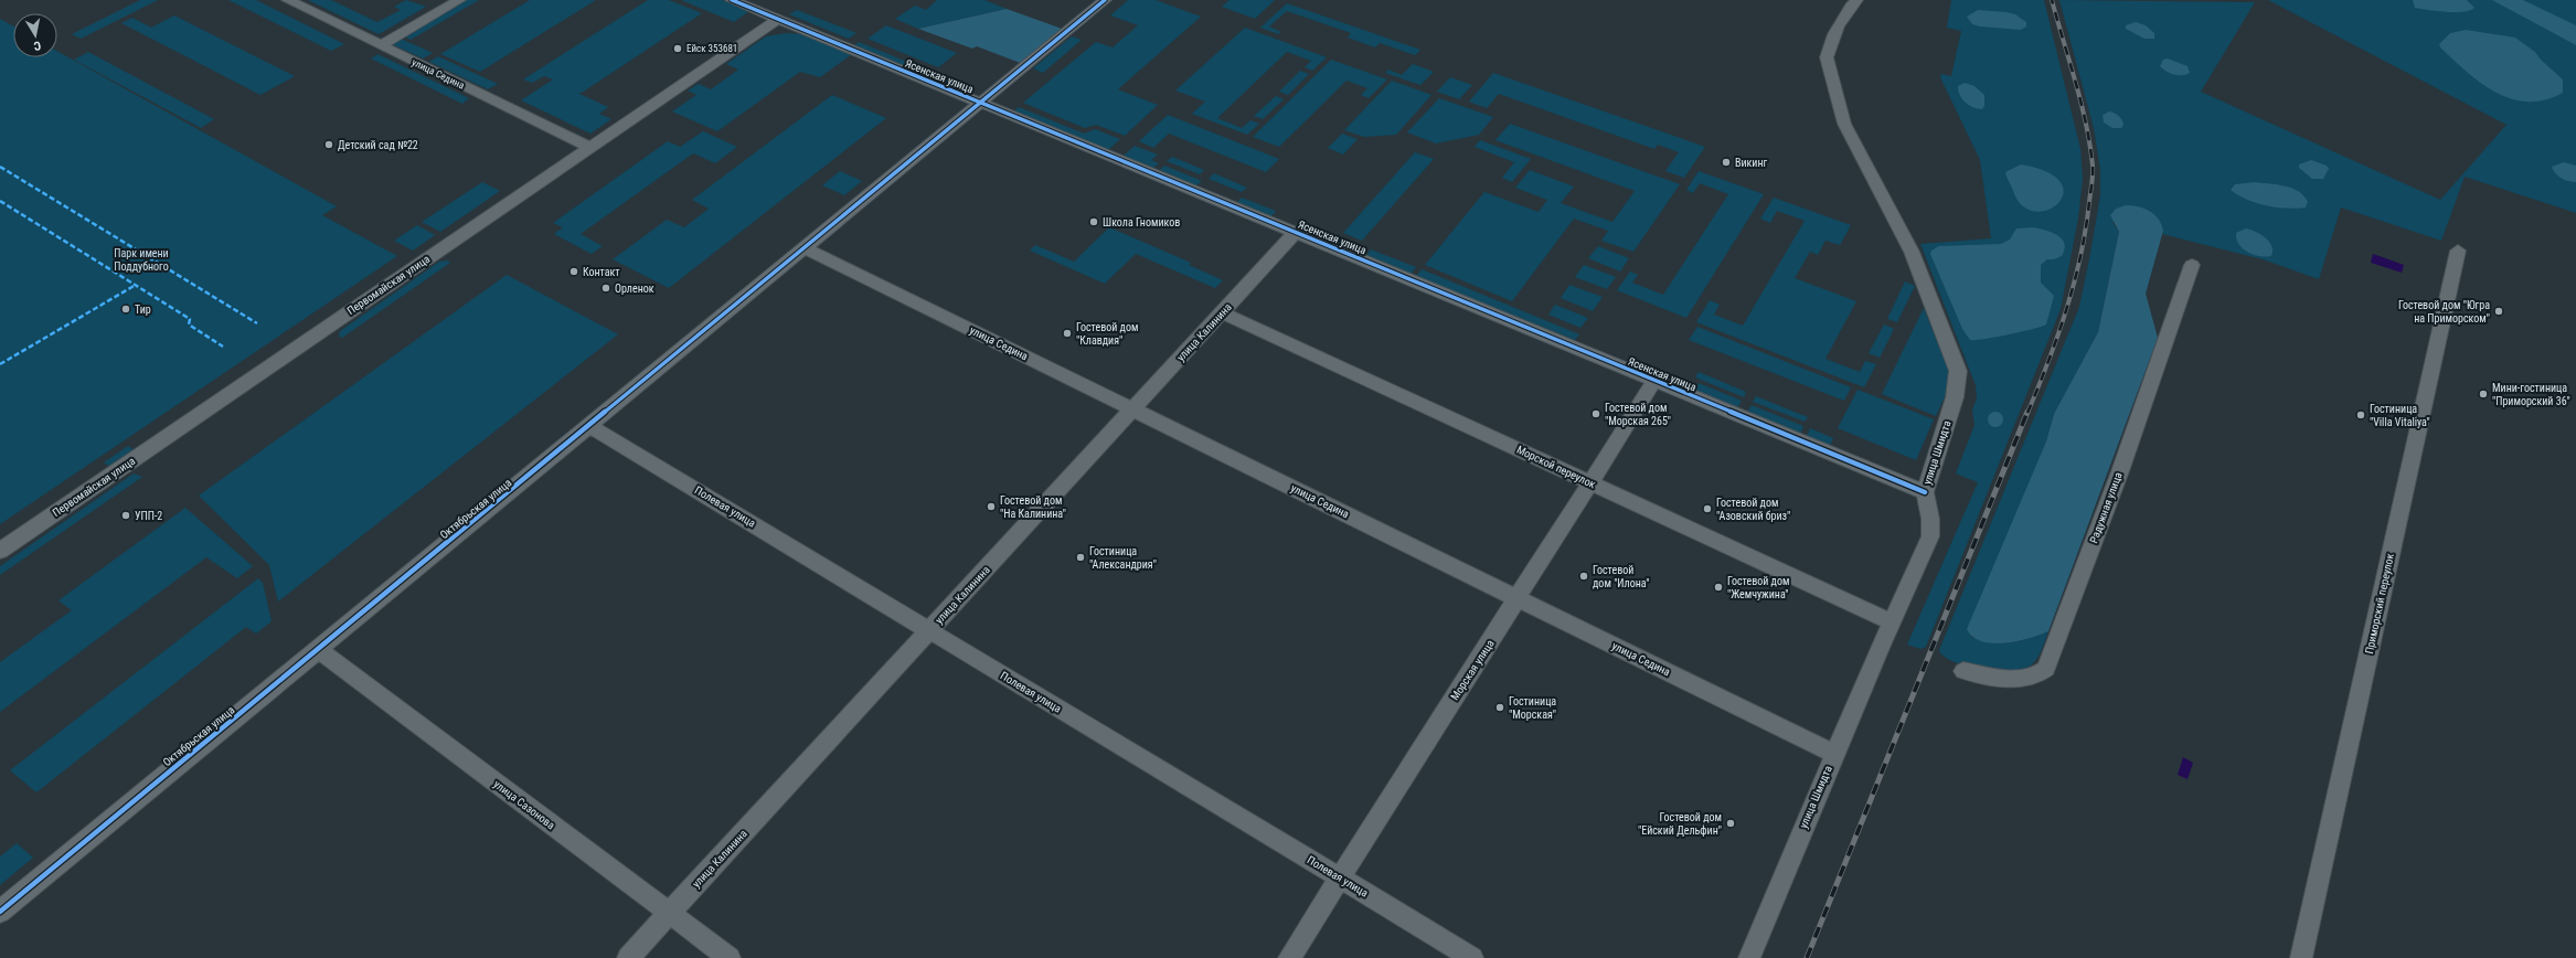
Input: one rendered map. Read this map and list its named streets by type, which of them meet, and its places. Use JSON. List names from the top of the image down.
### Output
{
  "streets": {
    "street": [
      "улица Седина",
      "Ясенская улица",
      "Первомайская улица",
      "улица Калинина",
      "улица Шмидта",
      "Морской переулок",
      "Полевая улица",
      "Радужная улица",
      "Октябрьская улица",
      "Приморский переулок",
      "Морская улица",
      "улица Сазонова"
    ]
  },
  "crossings": [
    ["улица Седина", "Первомайская улица"],
    ["улица Седина", "улица Калинина"],
    ["улица Седина", "улица Шмидта"],
    ["улица Седина", "Октябрьская улица"],
    ["улица Седина", "Морская улица"],
    ["Ясенская улица", "Первомайская улица"],
    ["Ясенская улица", "улица Калинина"],
    ["Ясенская улица", "улица Шмидта"],
    ["Ясенская улица", "Октябрьская улица"],
    ["Ясенская улица", "Морская улица"],
    ["улица Калинина", "Морской переулок"],
    ["улица Калинина", "Полевая улица"],
    ["улица Калинина", "улица Сазонова"],
    ["улица Шмидта", "Морской переулок"],
    ["Морской переулок", "Морская улица"],
    ["Полевая улица", "Октябрьская улица"],
    ["Полевая улица", "Морская улица"],
    ["Октябрьская улица", "улица Сазонова"]
  ],
  "parks": ["Парк имени Поддубного"],
  "places": [
    "Ейск 353681",
    "Детский сад №22",
    "Викинг",
    "Школа Гномиков",
    "Контакт",
    "Орленок",
    "Тир",
    "Гостевой дом \"Югра на Приморском\"",
    "Гостевой дом \"Клавдия\"",
    "Мини-гостиница \"Приморский 36\"",
    "Гостевой дом \"Морская 265\"",
    "Гостиница \"Villa Vitaliya\"",
    "Гостевой дом \"На Калинина\"",
    "Гостевой дом \"Азовский бриз\"",
    "УПП-2",
    "Гостиница \"Александрия\"",
    "Гостевой дом \"Илона\"",
    "Гостевой дом \"Жемчужина\"",
    "Гостиница \"Морская\"",
    "Гостевой дом \"Ейский Дельфин\""
  ],
  "north": "bottom"
}
